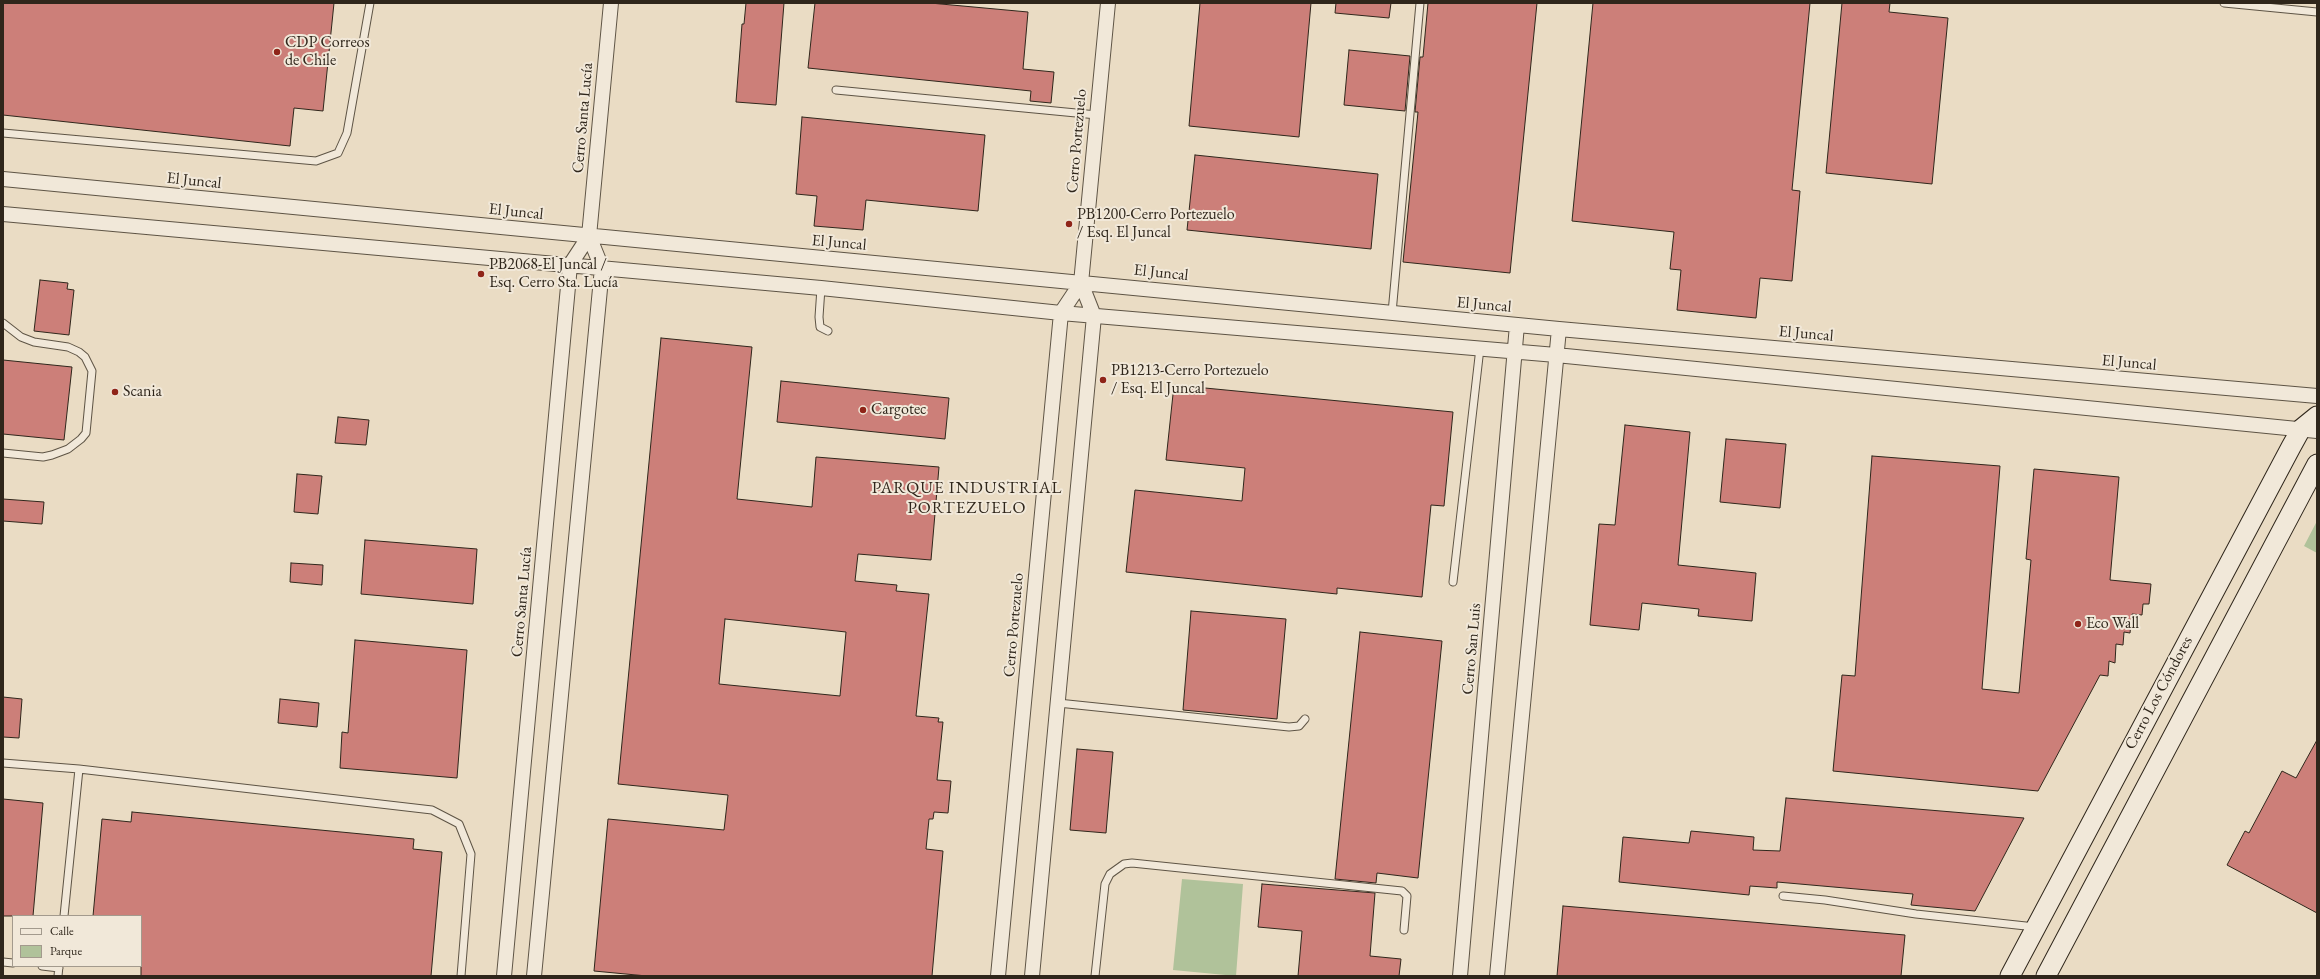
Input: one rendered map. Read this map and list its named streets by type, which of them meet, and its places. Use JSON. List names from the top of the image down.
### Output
{
  "streets": {
    "street": [
      "Cerro Santa Lucía",
      "Cerro Portezuelo",
      "El Juncal",
      "Cerro San Luis",
      "Cerro Los Cóndores"
    ]
  },
  "crossings": [
    ["Cerro Santa Lucía", "El Juncal"],
    ["Cerro Portezuelo", "El Juncal"],
    ["El Juncal", "Cerro San Luis"]
  ],
  "districts": ["PARQUE INDUSTRIAL PORTEZUELO"],
  "places": [
    "CDP Correos de Chile",
    "PB1200-Cerro Portezuelo / Esq. El Juncal",
    "PB2068-El Juncal / Esq. Cerro Sta. Lucía",
    "PB1213-Cerro Portezuelo / Esq. El Juncal",
    "Scania",
    "Cargotec",
    "Eco Wall"
  ],
  "legend": ["Calle", "Parque"]
}
